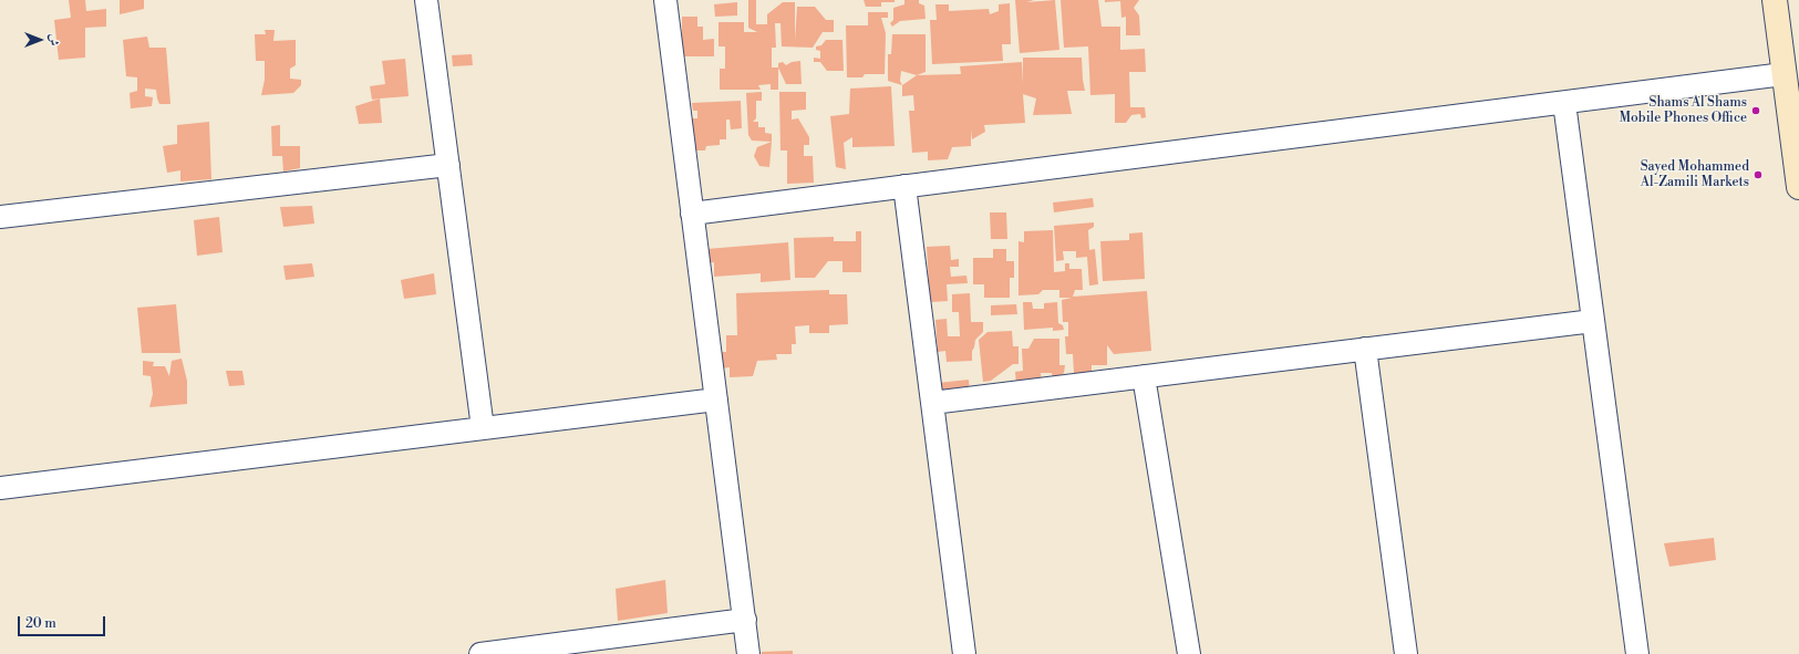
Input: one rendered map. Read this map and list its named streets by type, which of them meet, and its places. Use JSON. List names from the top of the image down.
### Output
{
  "places": ["Shams Al Shams Mobile Phones Office", "Sayed Mohammed Al-Zamili Markets"],
  "scale_bar": "20 m",
  "north": "right"
}
